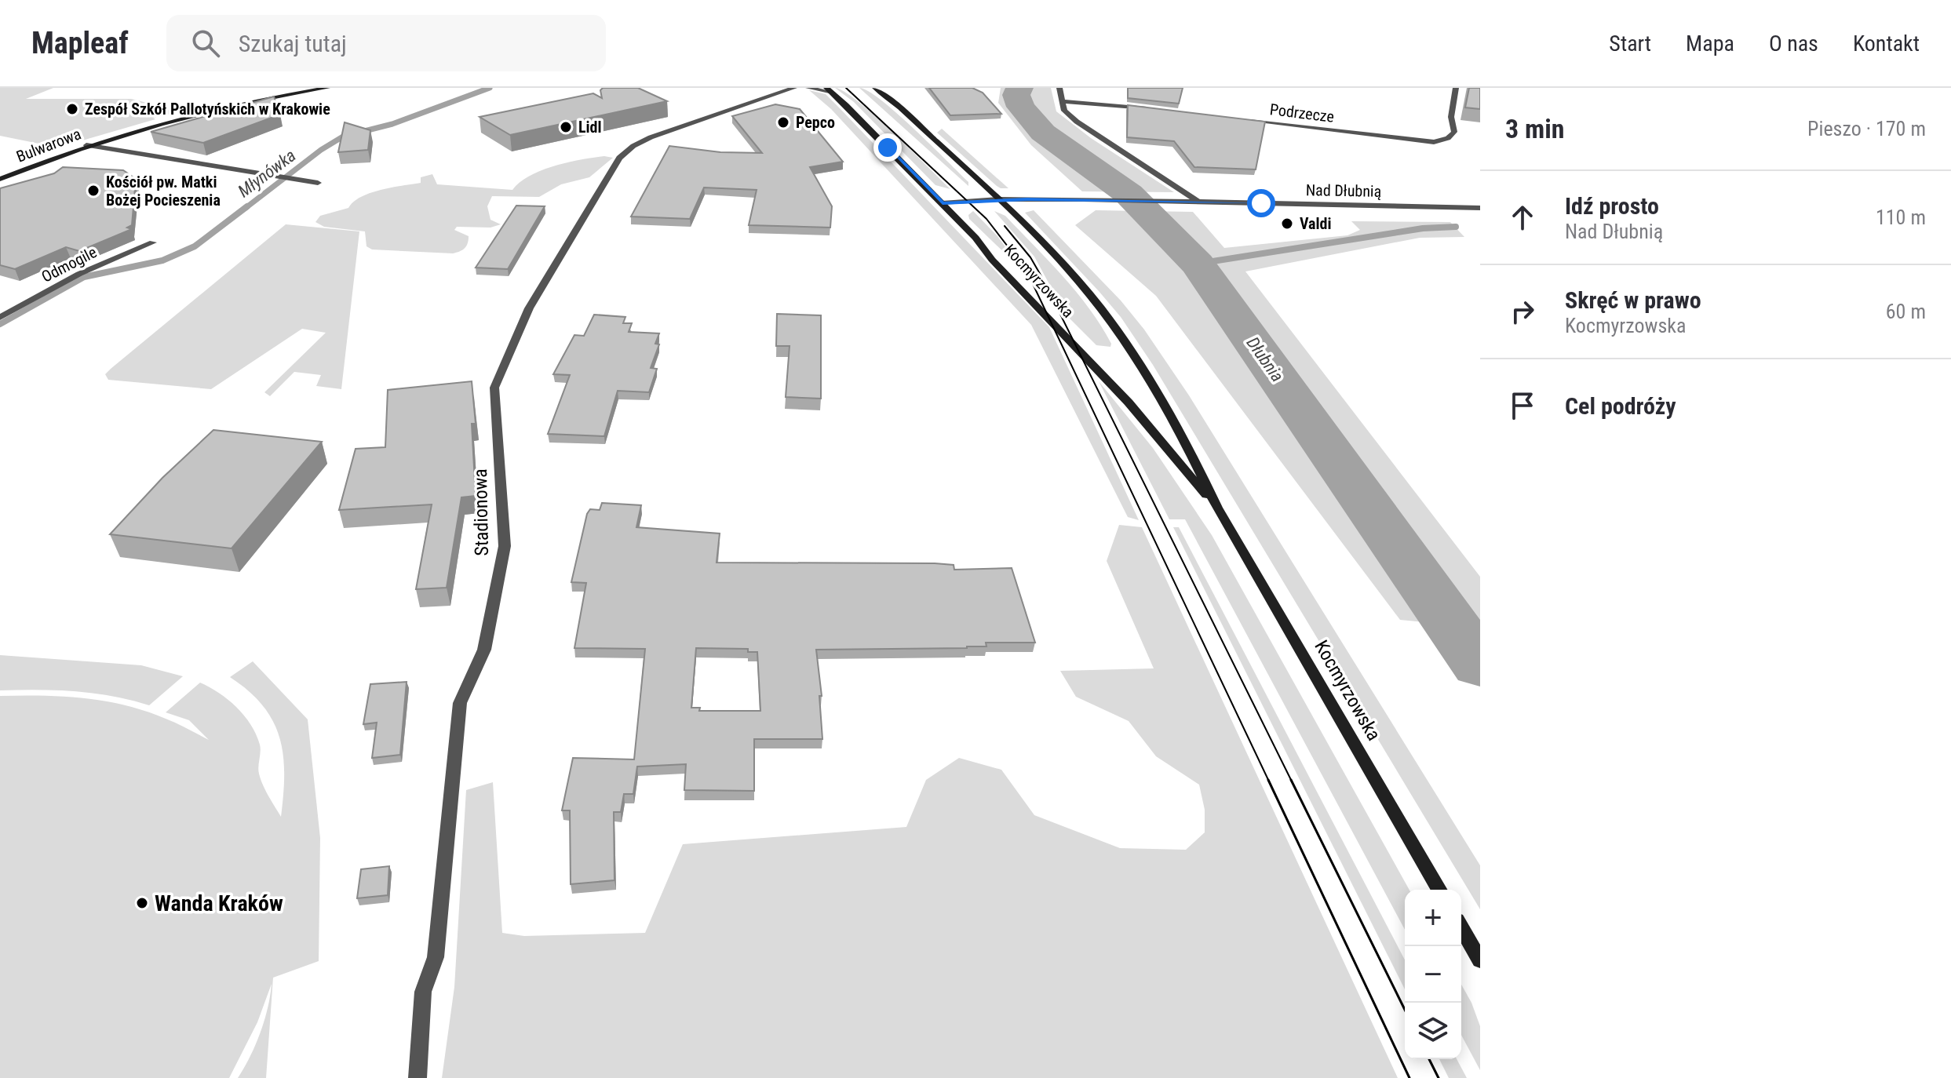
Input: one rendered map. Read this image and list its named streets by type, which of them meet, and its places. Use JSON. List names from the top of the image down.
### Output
{
  "streets": {
    "main road": ["Bulwarowa", "Kocmyrzowska"],
    "street": [
      "Podrzecze",
      "Nad Dłubnią",
      "Odmogile",
      "Stadionowa"
    ]
  },
  "crossings": [
    ["Nad Dłubnią", "Kocmyrzowska"]
  ],
  "water": ["Młynówka", "Dłubnia"],
  "places": [
    "Zespół Szkół Pallotyńskich w Krakowie",
    "Pepco",
    "Lidl",
    "Kościół pw. Matki Bożej Pocieszenia",
    "Valdi",
    "Wanda Kraków"
  ],
  "page": {
    "header": "Mapleaf",
    "search": "Szukaj tutaj",
    "nav": [
      "Start",
      "Mapa",
      "O nas",
      "Kontakt"
    ],
    "heading": ["3 min", "Pieszo · 170 m"],
    "list": [
      ["Idź prosto", "Nad Dłubnią", "110 m"],
      ["Skręć w prawo", "Kocmyrzowska", "60 m"],
      "Cel podróży"
    ],
    "map_buttons": ["+", "−"]
  }
}
